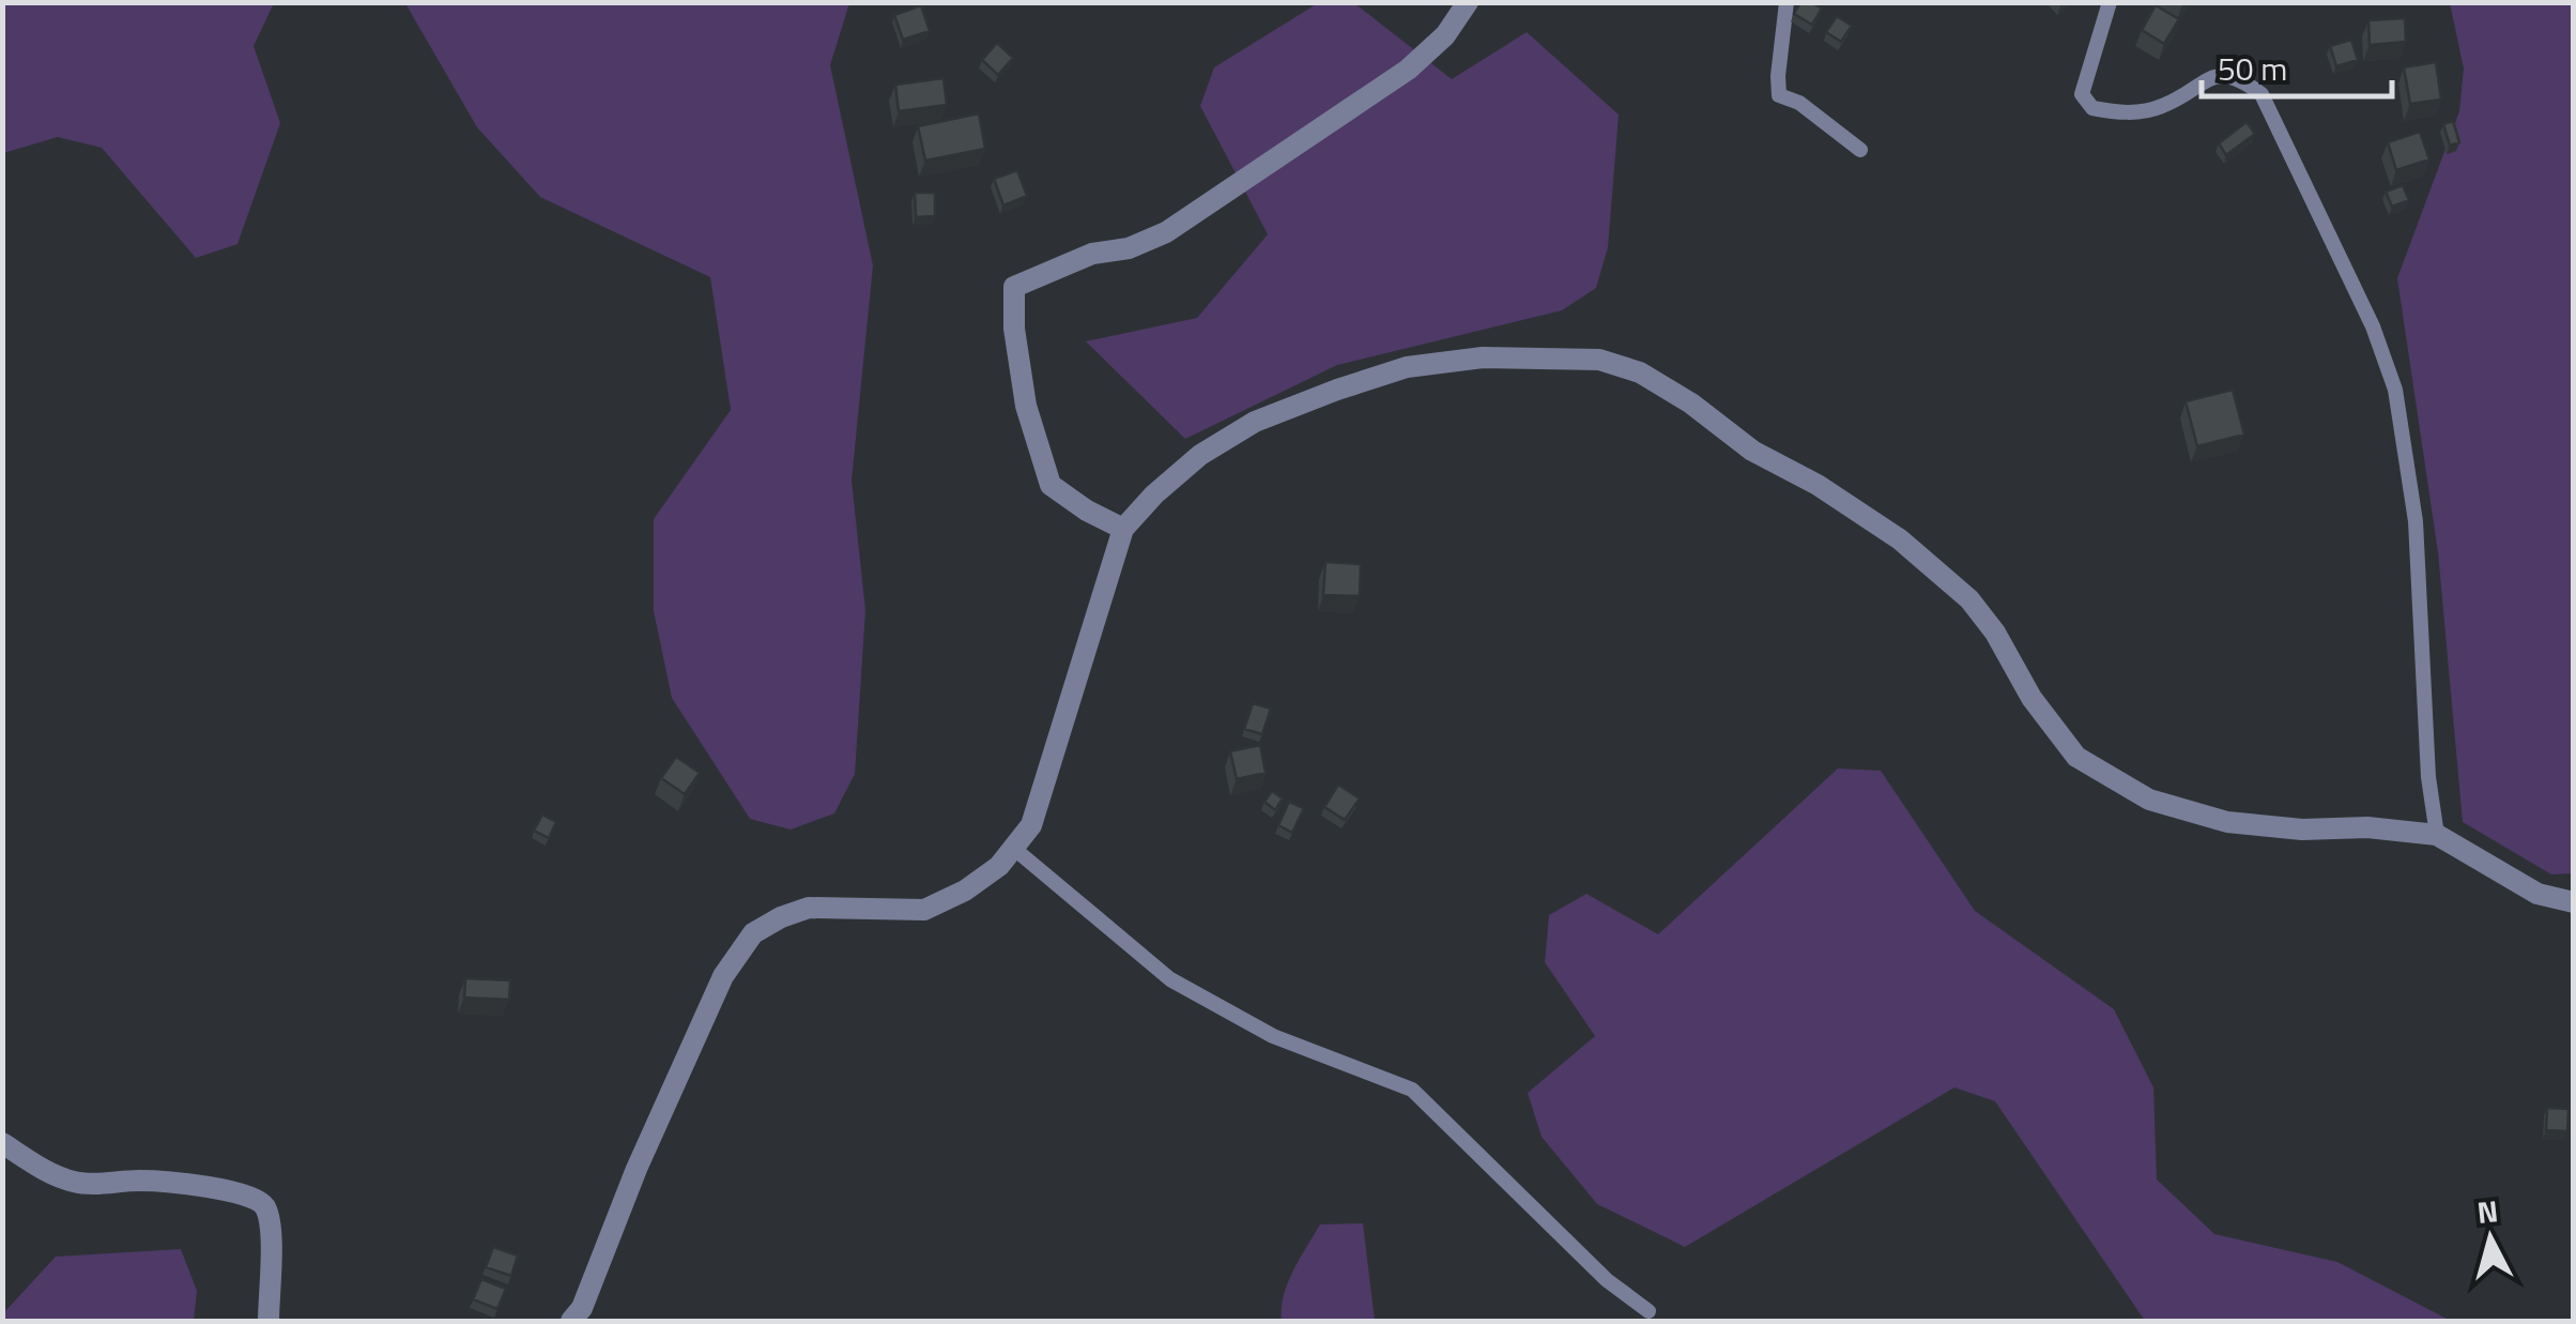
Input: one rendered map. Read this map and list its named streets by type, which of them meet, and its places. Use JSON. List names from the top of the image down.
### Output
{
  "scale_bar": "50 m",
  "north": "top"
}
